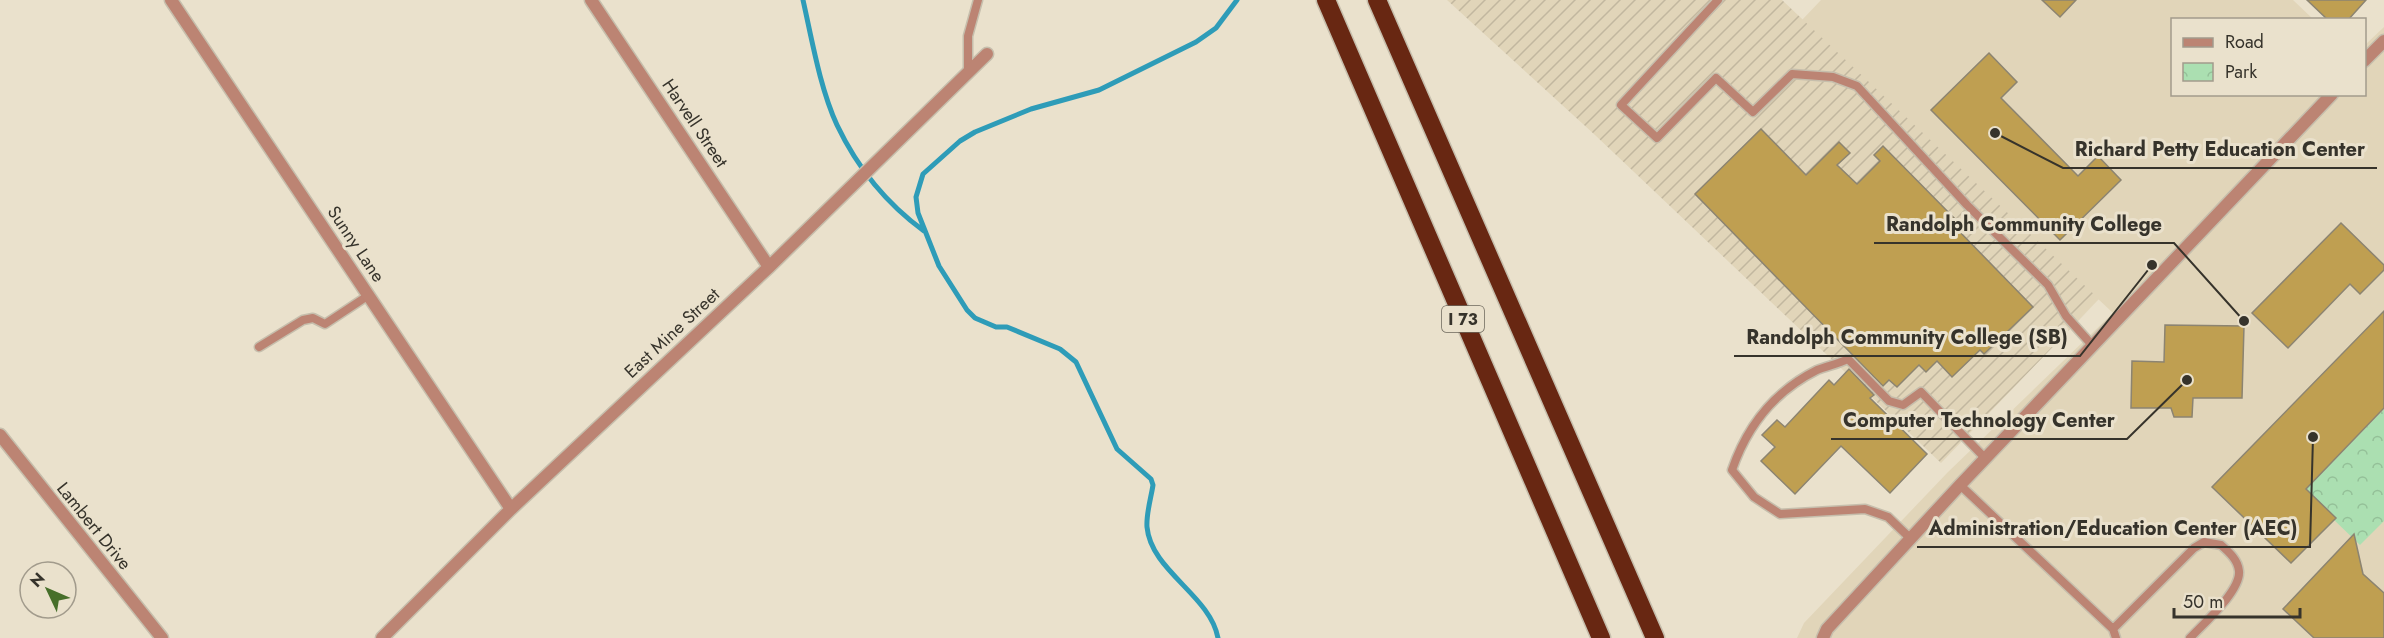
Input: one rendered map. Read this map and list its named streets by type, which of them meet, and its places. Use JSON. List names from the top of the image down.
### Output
{
  "streets": {
    "highway": ["I 73"],
    "street": [
      "Harvell Street",
      "Sunny Lane",
      "East Mine Street",
      "Lambert Drive"
    ]
  },
  "crossings": [
    ["Harvell Street", "East Mine Street"],
    ["Sunny Lane", "East Mine Street"]
  ],
  "places": [
    "Richard Petty Education Center",
    "Randolph Community College (SB)",
    "Randolph Community College",
    "Computer Technology Center",
    "Administration/Education Center (AEC)"
  ],
  "legend": ["Road", "Park"],
  "scale_bar": "50 m",
  "north": "top left"
}
